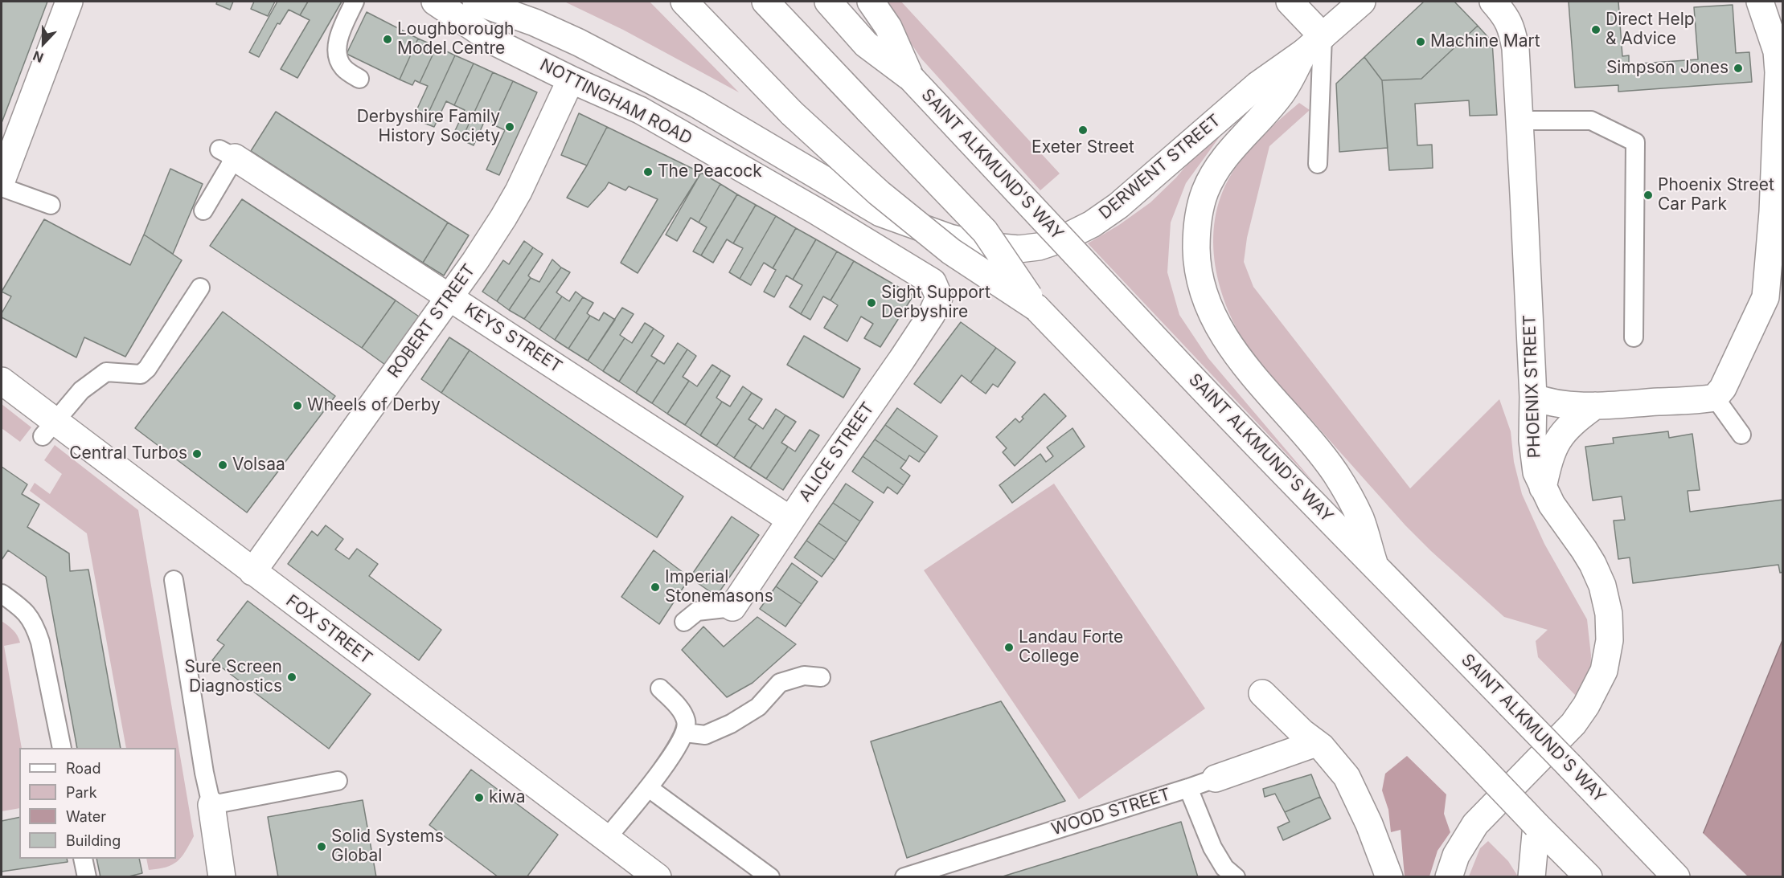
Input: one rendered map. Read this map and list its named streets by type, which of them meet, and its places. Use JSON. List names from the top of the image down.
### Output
{
  "streets": {
    "street": [
      "NOTTINGHAM ROAD",
      "SAINT ALKMUND'S WAY",
      "DERWENT STREET",
      "ROBERT STREET",
      "KEYS STREET",
      "PHOENIX STREET",
      "ALICE STREET",
      "FOX STREET",
      "WOOD STREET"
    ]
  },
  "crossings": [
    ["NOTTINGHAM ROAD", "DERWENT STREET"],
    ["NOTTINGHAM ROAD", "ROBERT STREET"],
    ["NOTTINGHAM ROAD", "ALICE STREET"],
    ["ROBERT STREET", "KEYS STREET"],
    ["ROBERT STREET", "FOX STREET"],
    ["KEYS STREET", "ALICE STREET"]
  ],
  "places": [
    "Direct Help & Advice",
    "Loughborough Model Centre",
    "Machine Mart",
    "Simpson Jones",
    "Derbyshire Family History Society",
    "Exeter Street",
    "The Peacock",
    "Phoenix Street Car Park",
    "Sight Support Derbyshire",
    "Wheels of Derby",
    "Central Turbos",
    "Volsaa",
    "Imperial Stonemasons",
    "Landau Forte College",
    "Sure Screen Diagnostics",
    "kiwa",
    "Solid Systems Global"
  ],
  "legend": [
    "Road",
    "Park",
    "Water",
    "Building"
  ],
  "north": "bottom"
}
